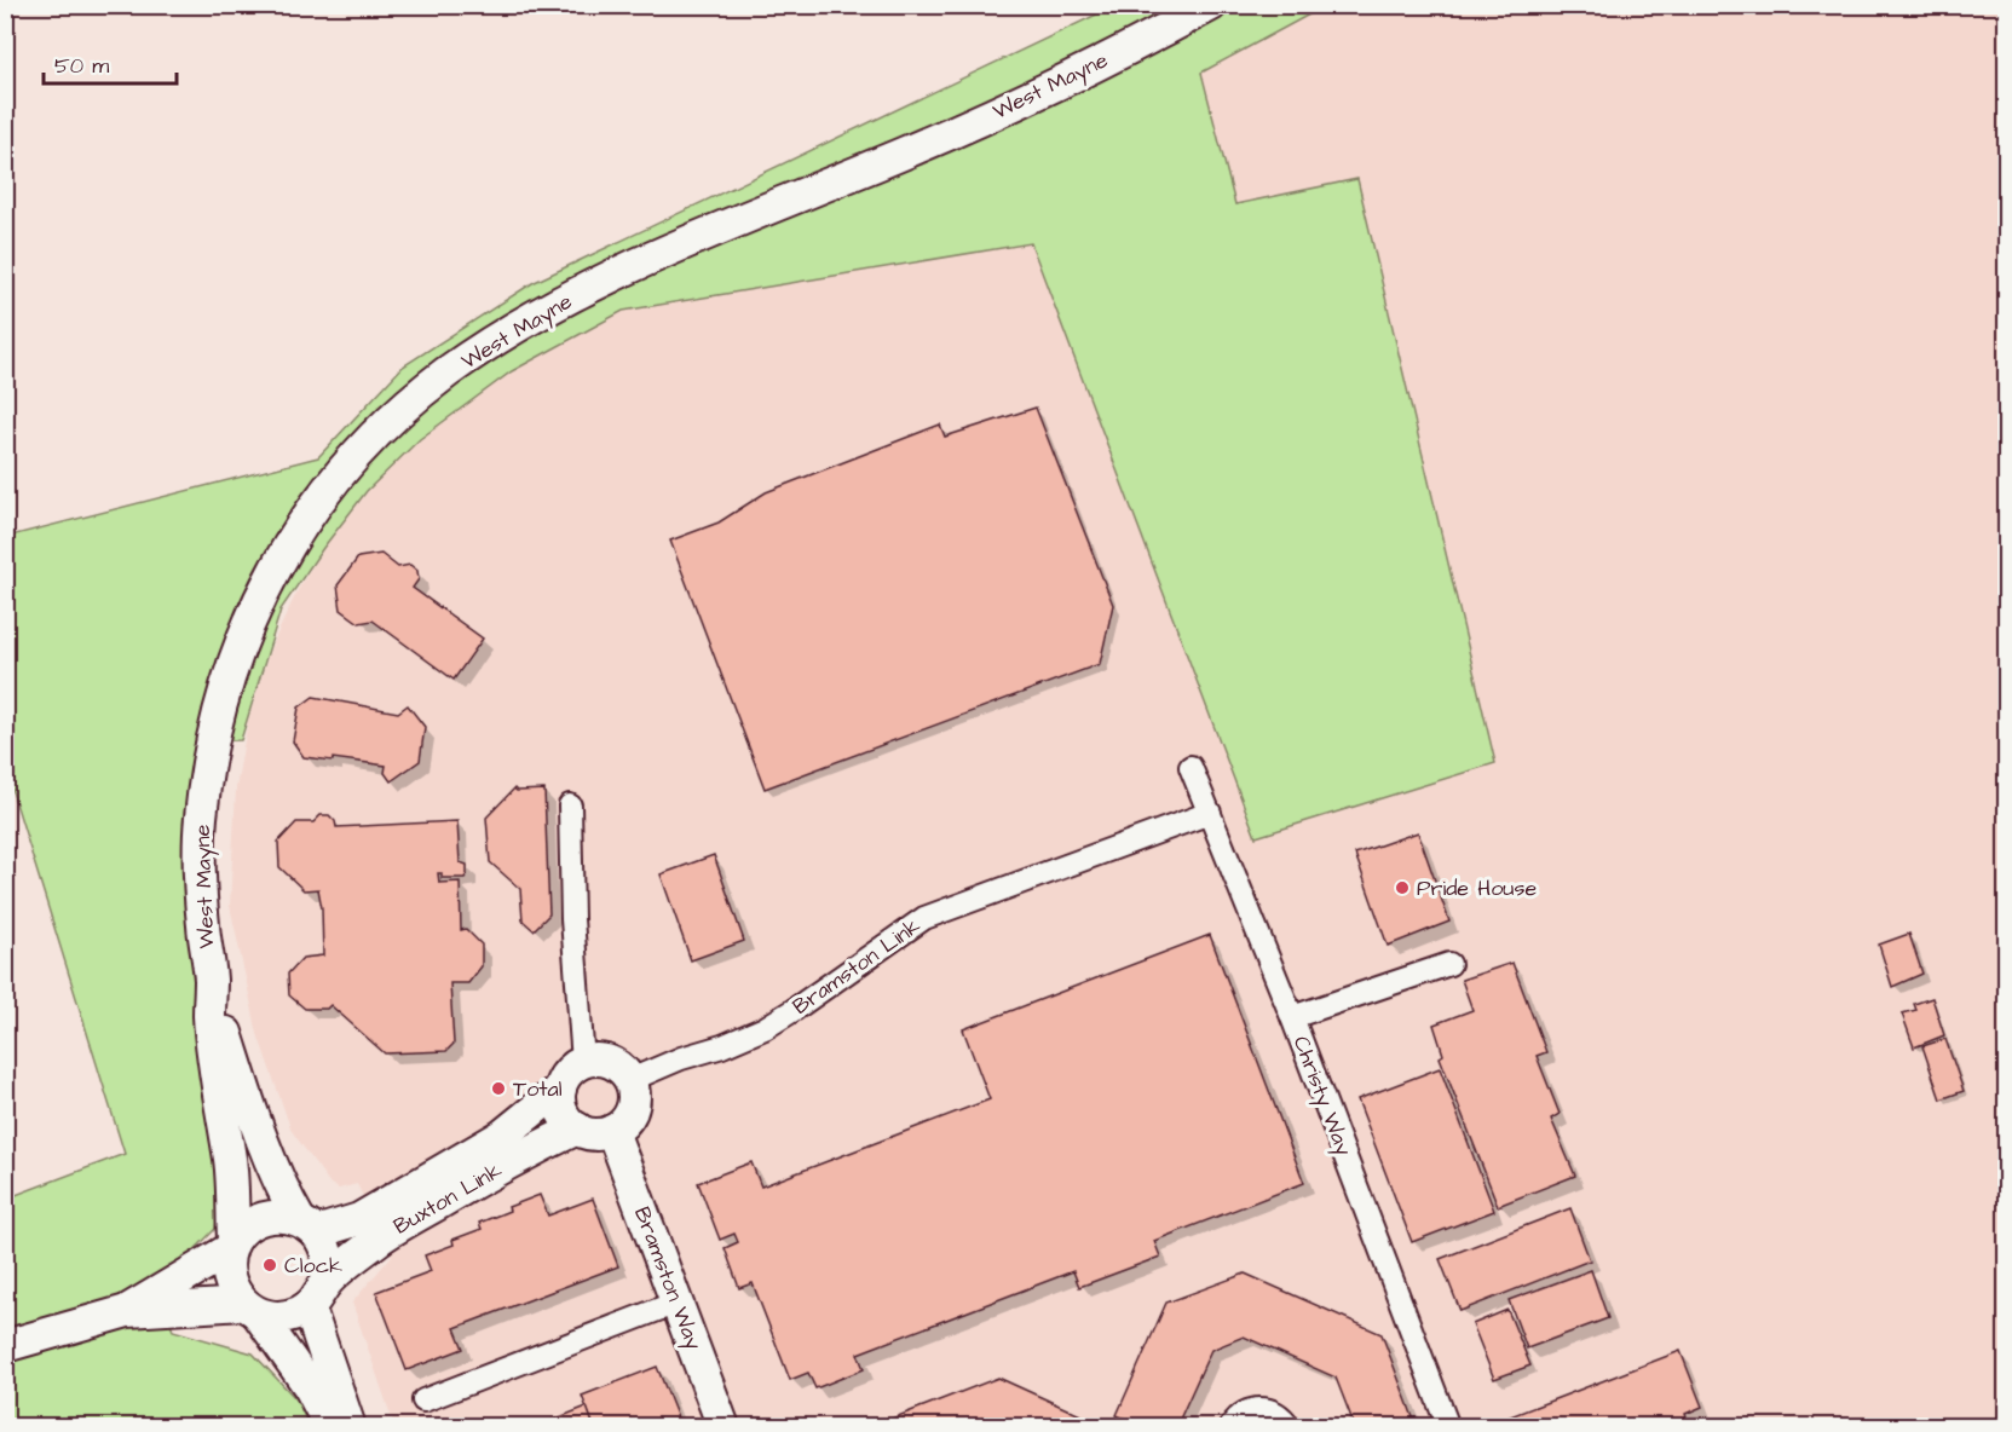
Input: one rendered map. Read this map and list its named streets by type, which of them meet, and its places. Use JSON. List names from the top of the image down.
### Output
{
  "streets": {
    "main road": ["West Mayne", "Buxton Link", "Bramston Way"],
    "street": ["Bramston Link", "Christy Way"]
  },
  "crossings": [
    ["West Mayne", "Buxton Link"],
    ["Bramston Link", "Christy Way"],
    ["Bramston Link", "Buxton Link"],
    ["Bramston Link", "Bramston Way"],
    ["Buxton Link", "Bramston Way"]
  ],
  "places": ["Pride House", "Total", "Clock"],
  "scale_bar": "50 m"
}
